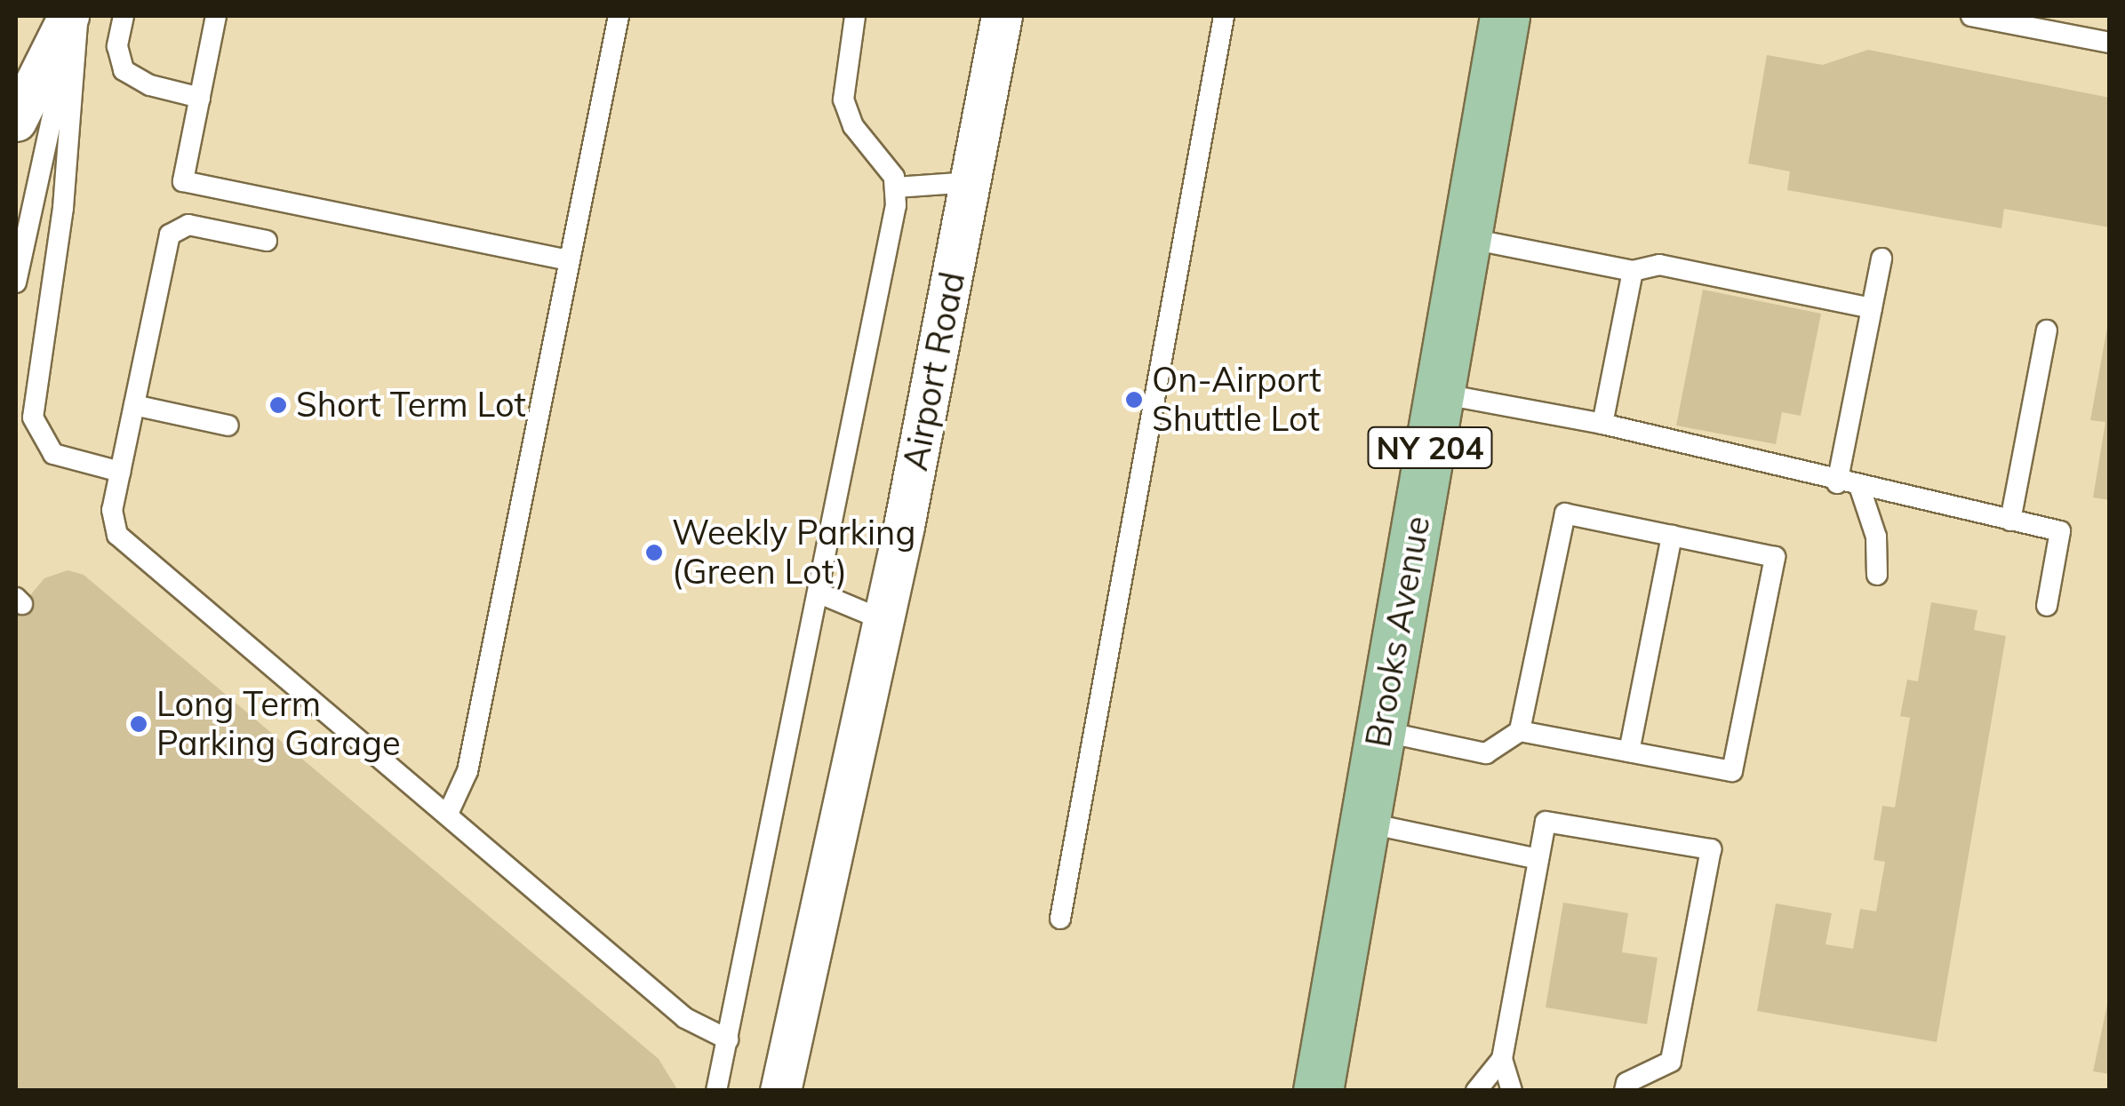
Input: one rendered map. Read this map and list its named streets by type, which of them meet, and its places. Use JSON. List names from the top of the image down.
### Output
{
  "streets": {
    "main road": ["NY 204", "Brooks Avenue"],
    "street": ["Airport Road"]
  },
  "places": [
    "On-Airport Shuttle Lot",
    "Short Term Lot",
    "Weekly Parking (Green Lot)",
    "Long Term Parking Garage"
  ]
}
